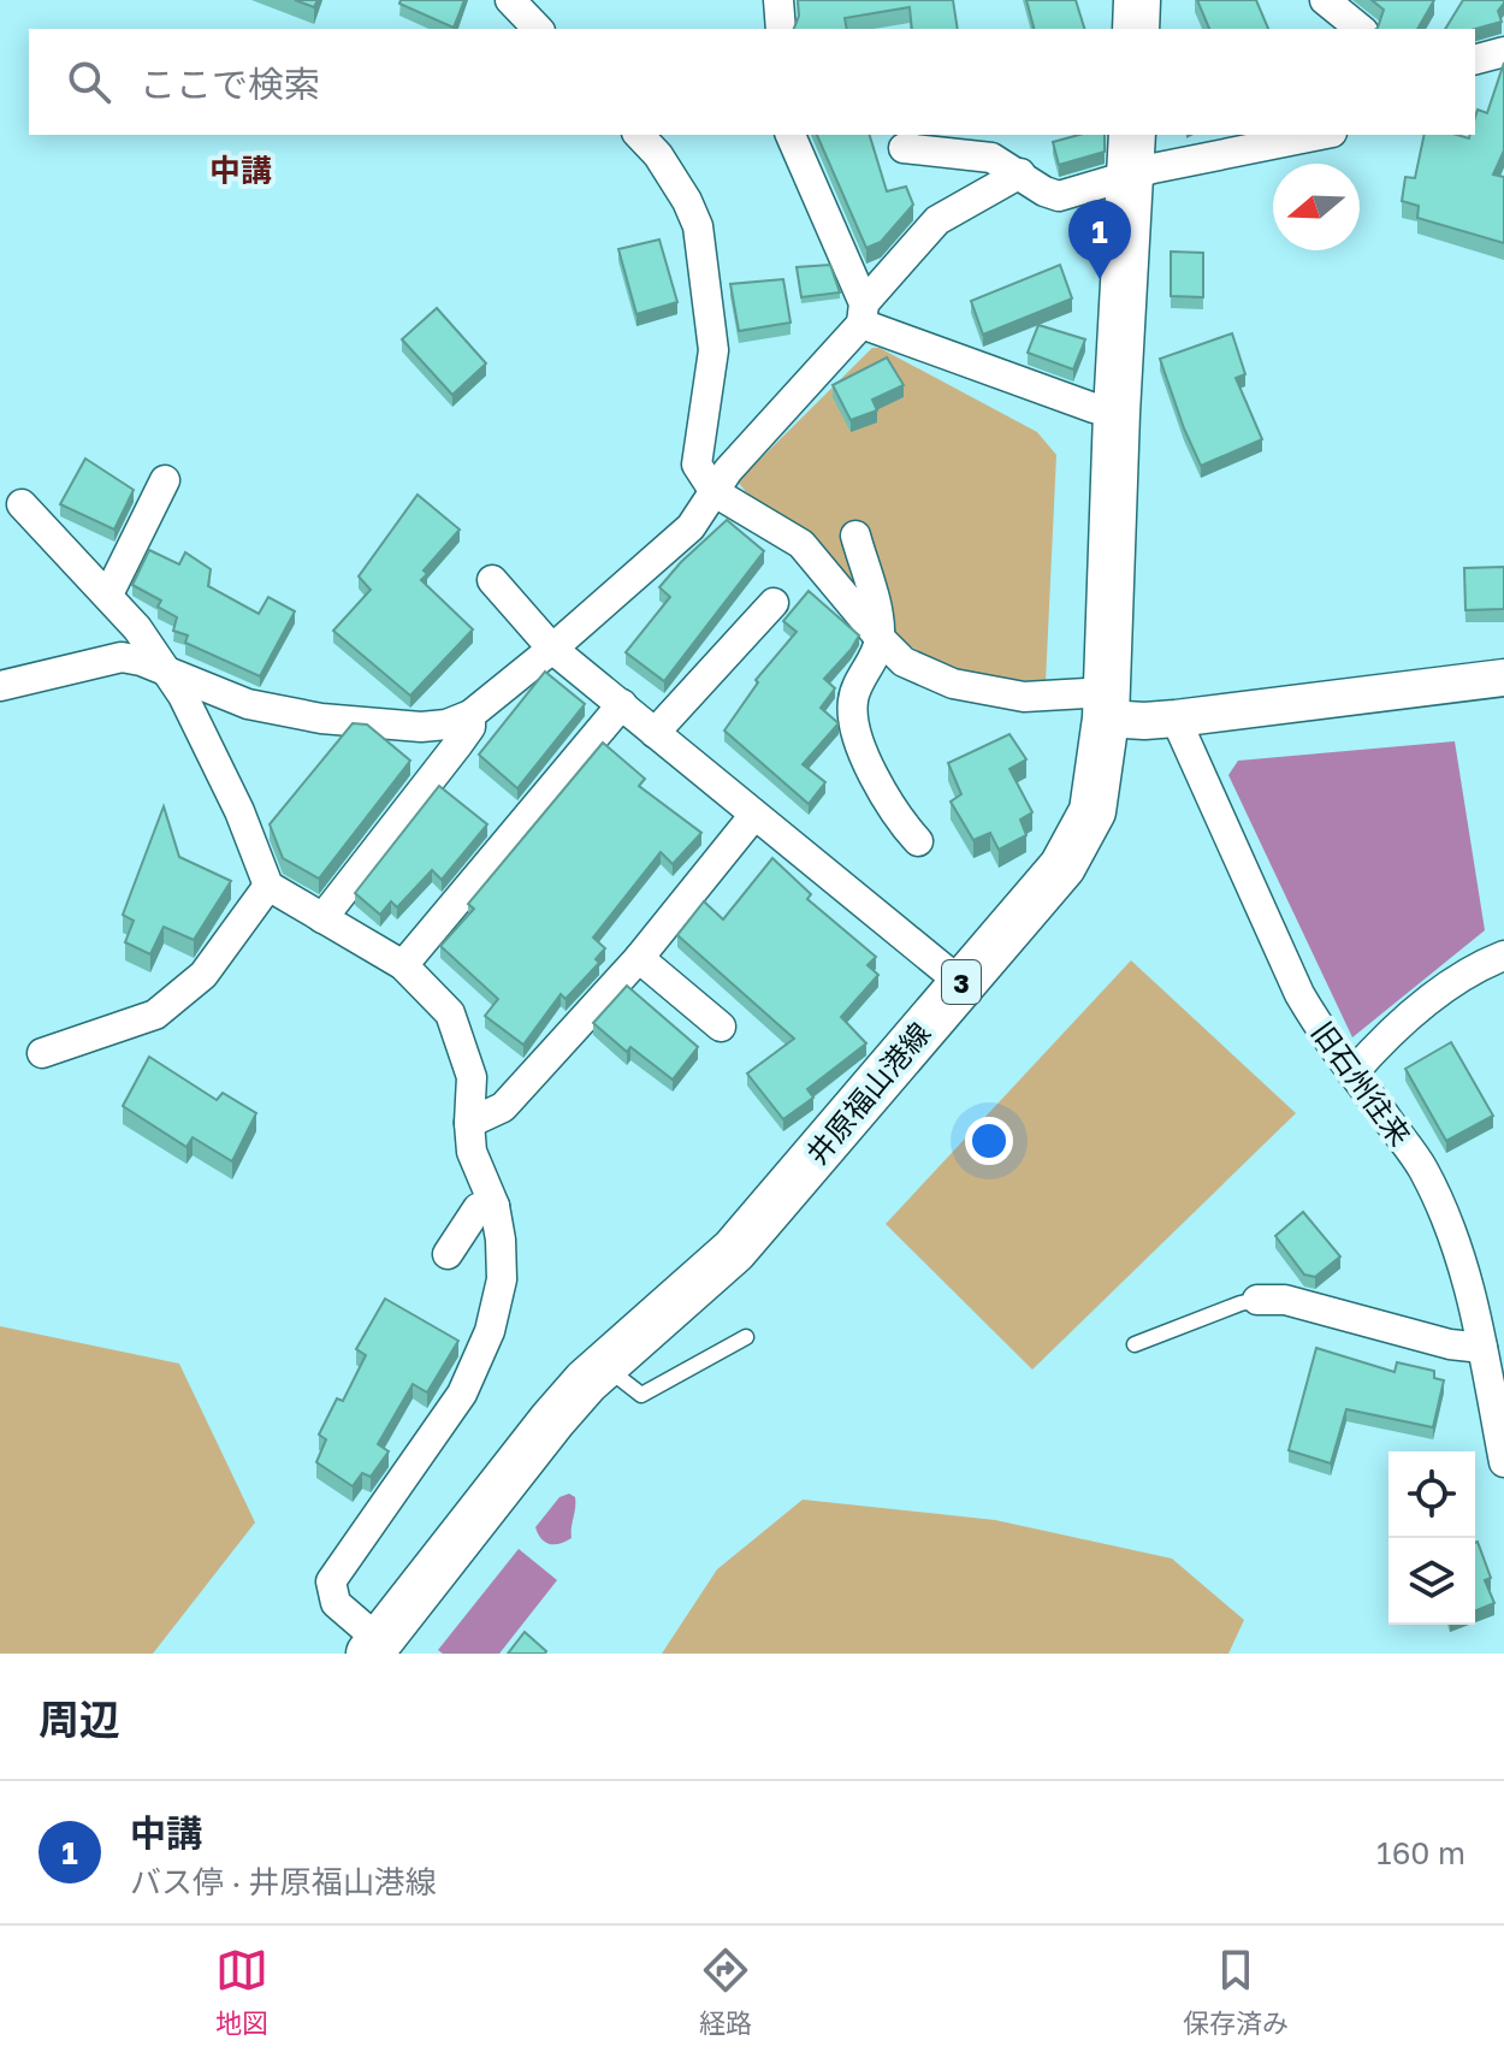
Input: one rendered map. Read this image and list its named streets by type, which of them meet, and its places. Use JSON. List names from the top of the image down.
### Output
{
  "streets": {
    "main road": ["3", "井原福山港線"],
    "street": ["旧石州往来"]
  },
  "districts": ["中講"],
  "north": "left",
  "page": {
    "search": "ここで検索",
    "pins": "1",
    "heading": "周辺",
    "list": [
      {
        "mark": "1",
        "name": "中講",
        "note": "バス停 · 井原福山港線",
        "value": "160 m"
      }
    ],
    "nav": ["地図", "経路", "保存済み"]
  }
}
